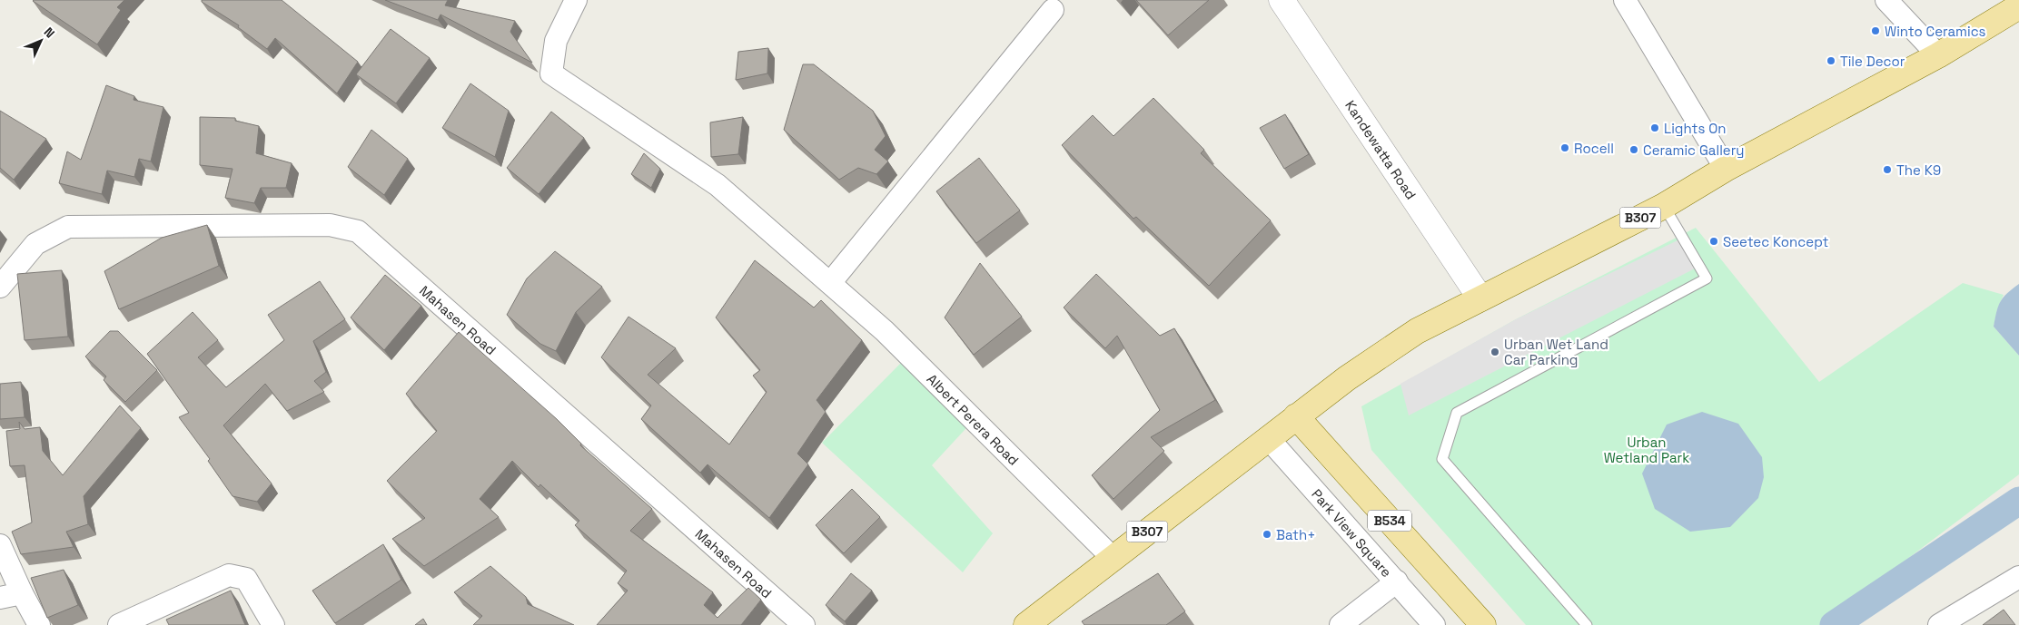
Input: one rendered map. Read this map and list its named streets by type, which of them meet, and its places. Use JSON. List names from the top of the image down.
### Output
{
  "streets": {
    "main road": ["B307", "B534"],
    "street": [
      "Kandewatta Road",
      "Mahasen Road",
      "Albert Perera Road",
      "Park View Square"
    ]
  },
  "crossings": [
    ["Kandewatta Road", "B307"],
    ["B307", "Albert Perera Road"],
    ["B307", "B534"],
    ["B307", "Park View Square"]
  ],
  "parks": ["Urban Wetland Park"],
  "places": [
    "Winto Ceramics",
    "Tile Decor",
    "Lights On",
    "Rocell",
    "Ceramic Gallery",
    "The K9",
    "Seetec Koncept",
    "Urban Wet Land Car Parking",
    "Bath+"
  ],
  "north": "top right"
}
